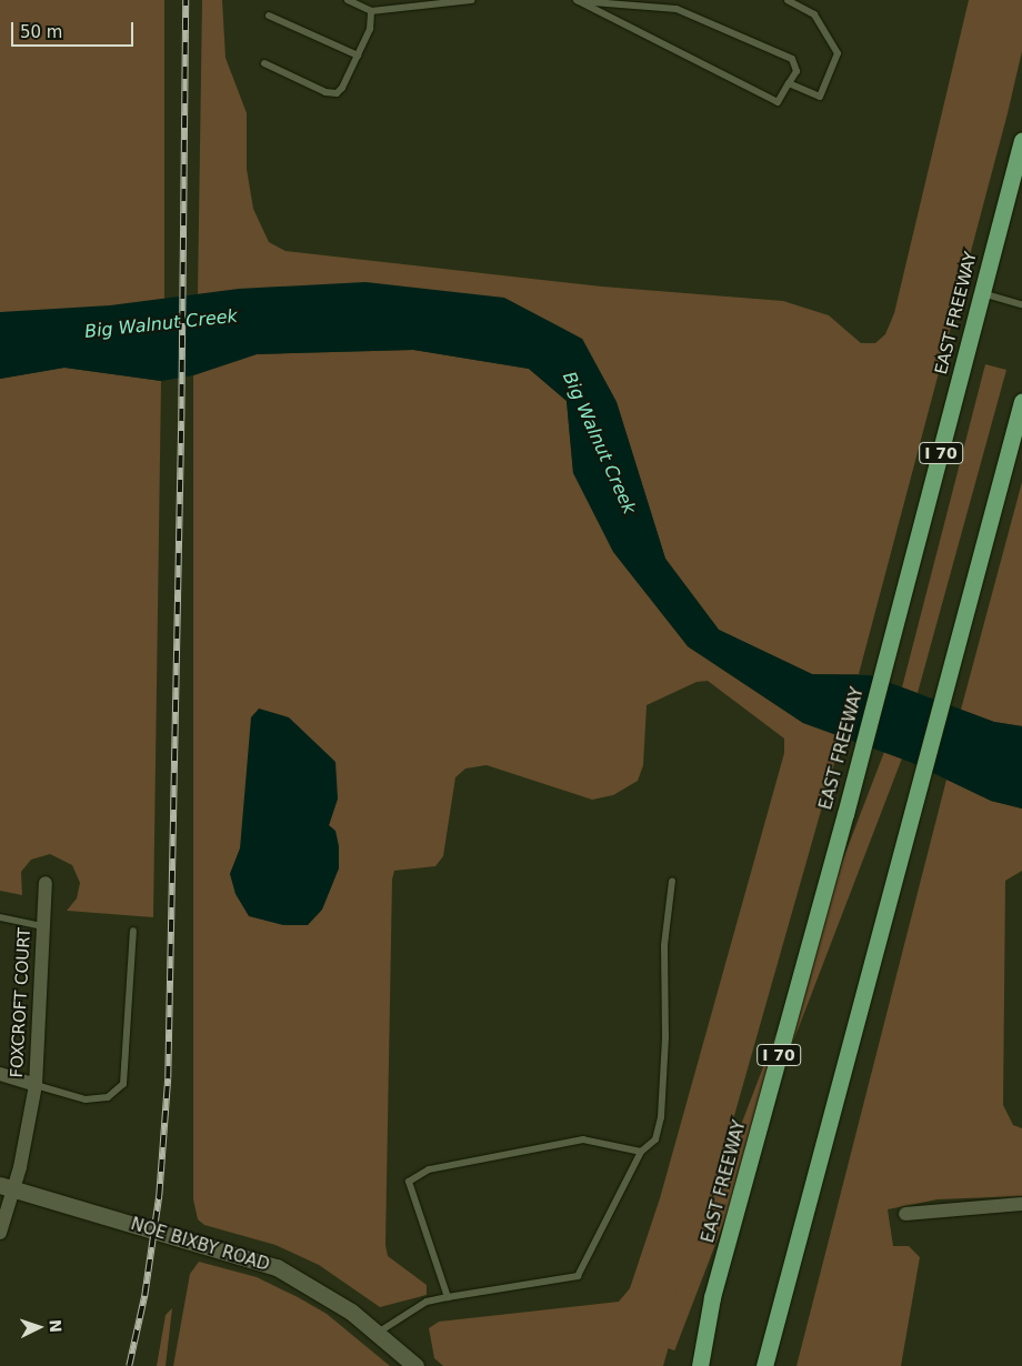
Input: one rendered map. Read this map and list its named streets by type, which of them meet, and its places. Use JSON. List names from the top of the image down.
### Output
{
  "streets": {
    "highway": ["EAST FREEWAY", "I 70"],
    "street": ["FOXCROFT COURT", "NOE BIXBY ROAD"]
  },
  "crossings": [
    ["FOXCROFT COURT", "NOE BIXBY ROAD"]
  ],
  "water": ["Big Walnut Creek"],
  "scale_bar": "50 m",
  "north": "right"
}
